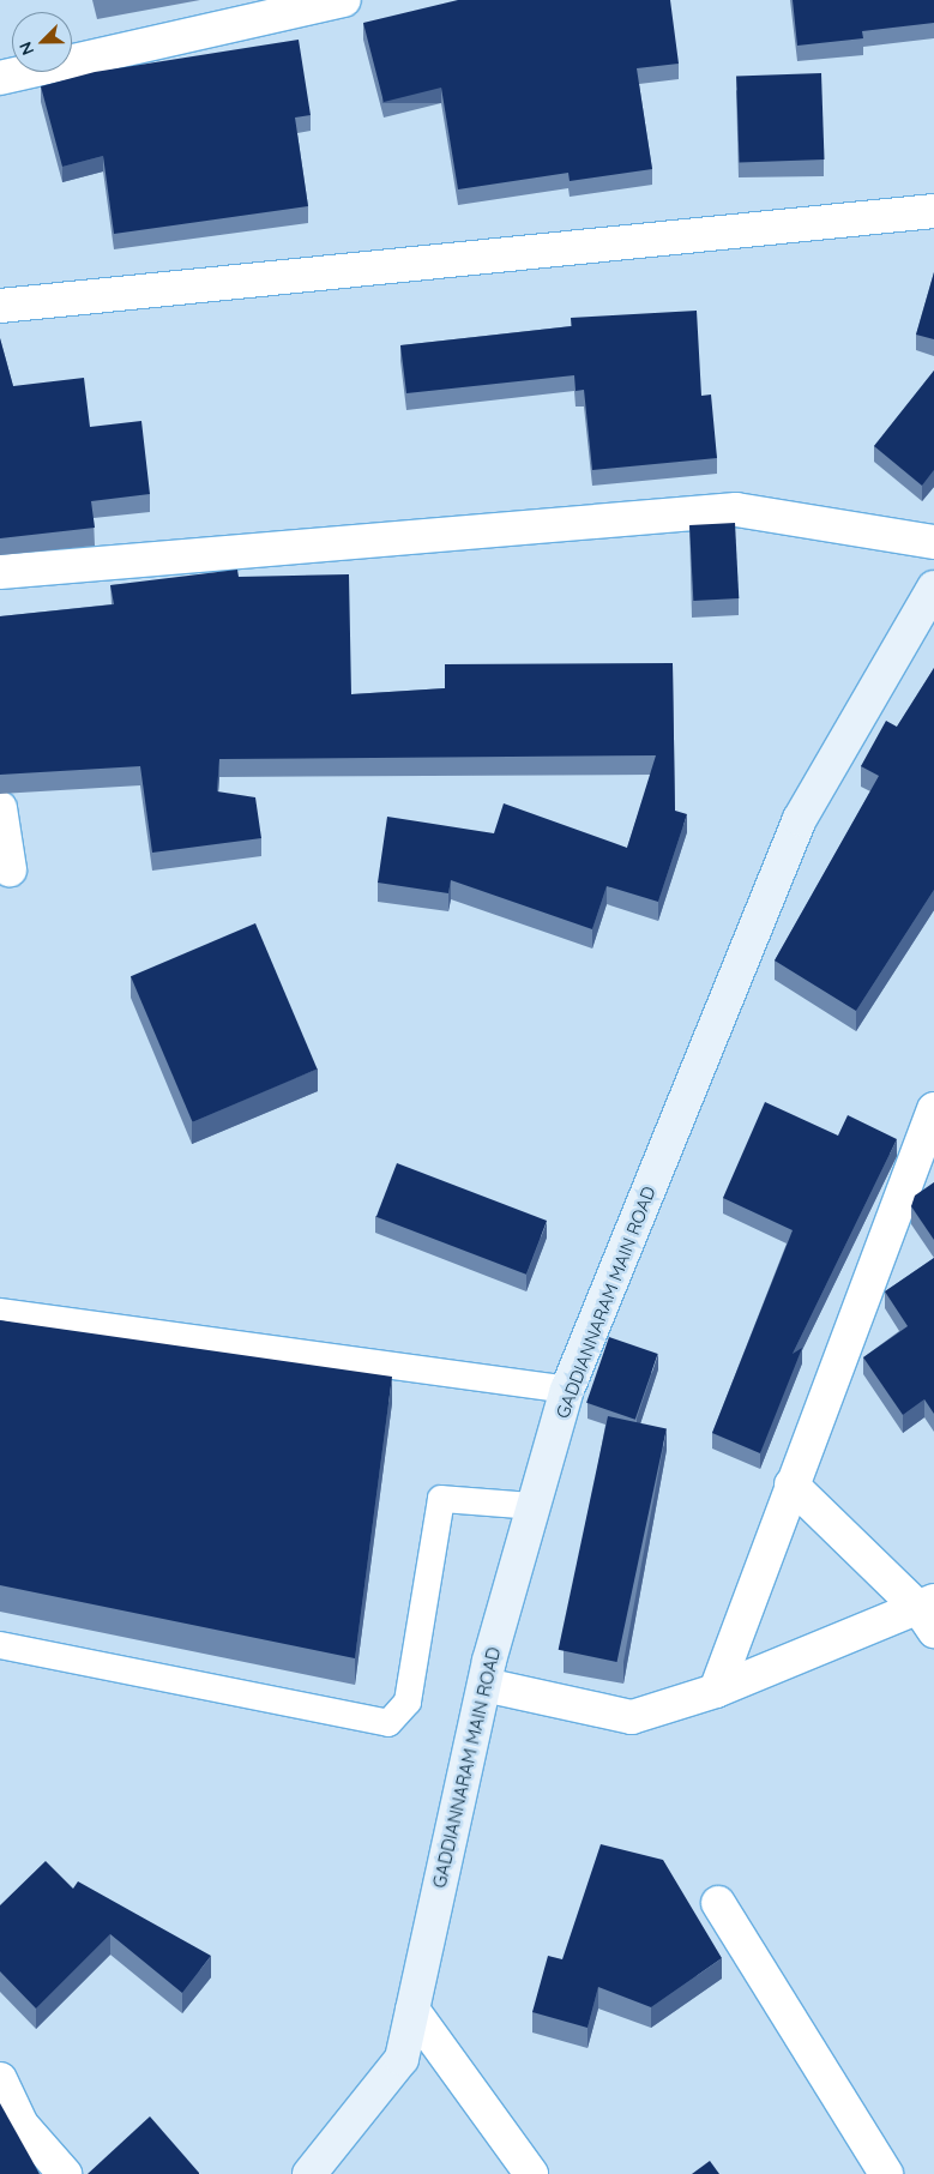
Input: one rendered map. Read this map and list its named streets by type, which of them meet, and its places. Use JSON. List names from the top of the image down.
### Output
{
  "streets": {
    "main road": ["GADDIANNARAM MAIN ROAD"]
  },
  "north": "bottom left"
}
